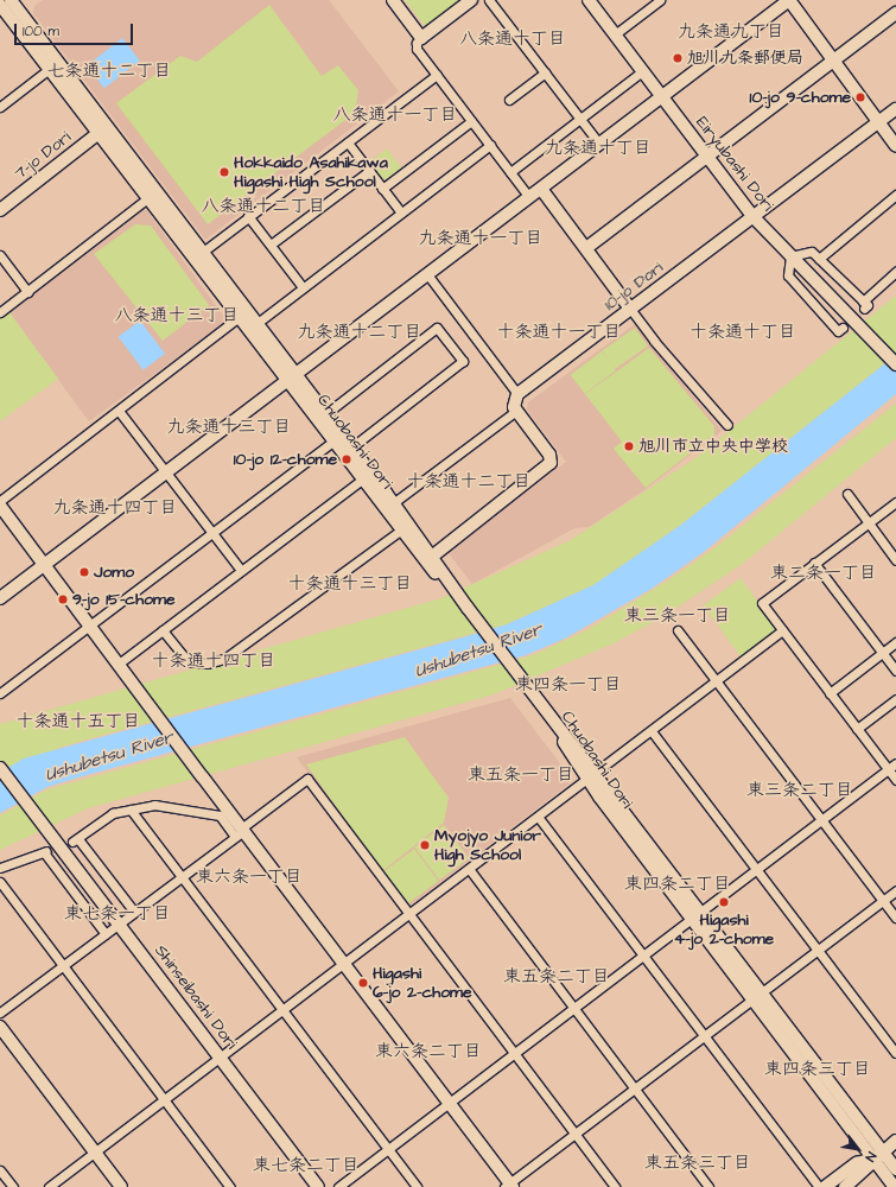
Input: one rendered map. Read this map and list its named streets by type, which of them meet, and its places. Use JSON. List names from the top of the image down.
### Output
{
  "streets": {
    "street": [
      "7-jo Dori",
      "Eiryubashi Dori",
      "10-jo Dori",
      "Chuobashi Dori",
      "Shinseibashi Dori"
    ]
  },
  "crossings": [
    ["7-jo Dori", "Chuobashi Dori"],
    ["Eiryubashi Dori", "10-jo Dori"]
  ],
  "districts": [
    "九条通九丁目",
    "八条通十丁目",
    "七条通十二丁目",
    "八条通十一丁目",
    "九条通十丁目",
    "八条通十二丁目",
    "九条通十一丁目",
    "八条通十三丁目",
    "九条通十二丁目",
    "十条通十一丁目",
    "十条通十丁目",
    "九条通十三丁目",
    "十条通十二丁目",
    "九条通十四丁目",
    "東二条一丁目",
    "十条通十三丁目",
    "東三条一丁目",
    "十条通十四丁目",
    "東四条一丁目",
    "十条通十五丁目",
    "東五条一丁目",
    "東三条二丁目",
    "東六条一丁目",
    "東四条二丁目",
    "東七条一丁目",
    "東五条二丁目",
    "東六条二丁目",
    "東四条三丁目",
    "東五条三丁目",
    "東七条二丁目"
  ],
  "water": ["Ushubetsu River"],
  "places": [
    "旭川九条郵便局",
    "10-jo 9-chome",
    "Hokkaido Asahikawa Higashi High School",
    "旭川市立中央中学校",
    "10-jo 12-chome",
    "Jomo",
    "9-jo 15-chome",
    "Myojyo Junior High School",
    "Higashi 4-jo 2-chome",
    "Higashi 6-jo 2-chome"
  ],
  "scale_bar": "100 m",
  "north": "bottom right"
}
